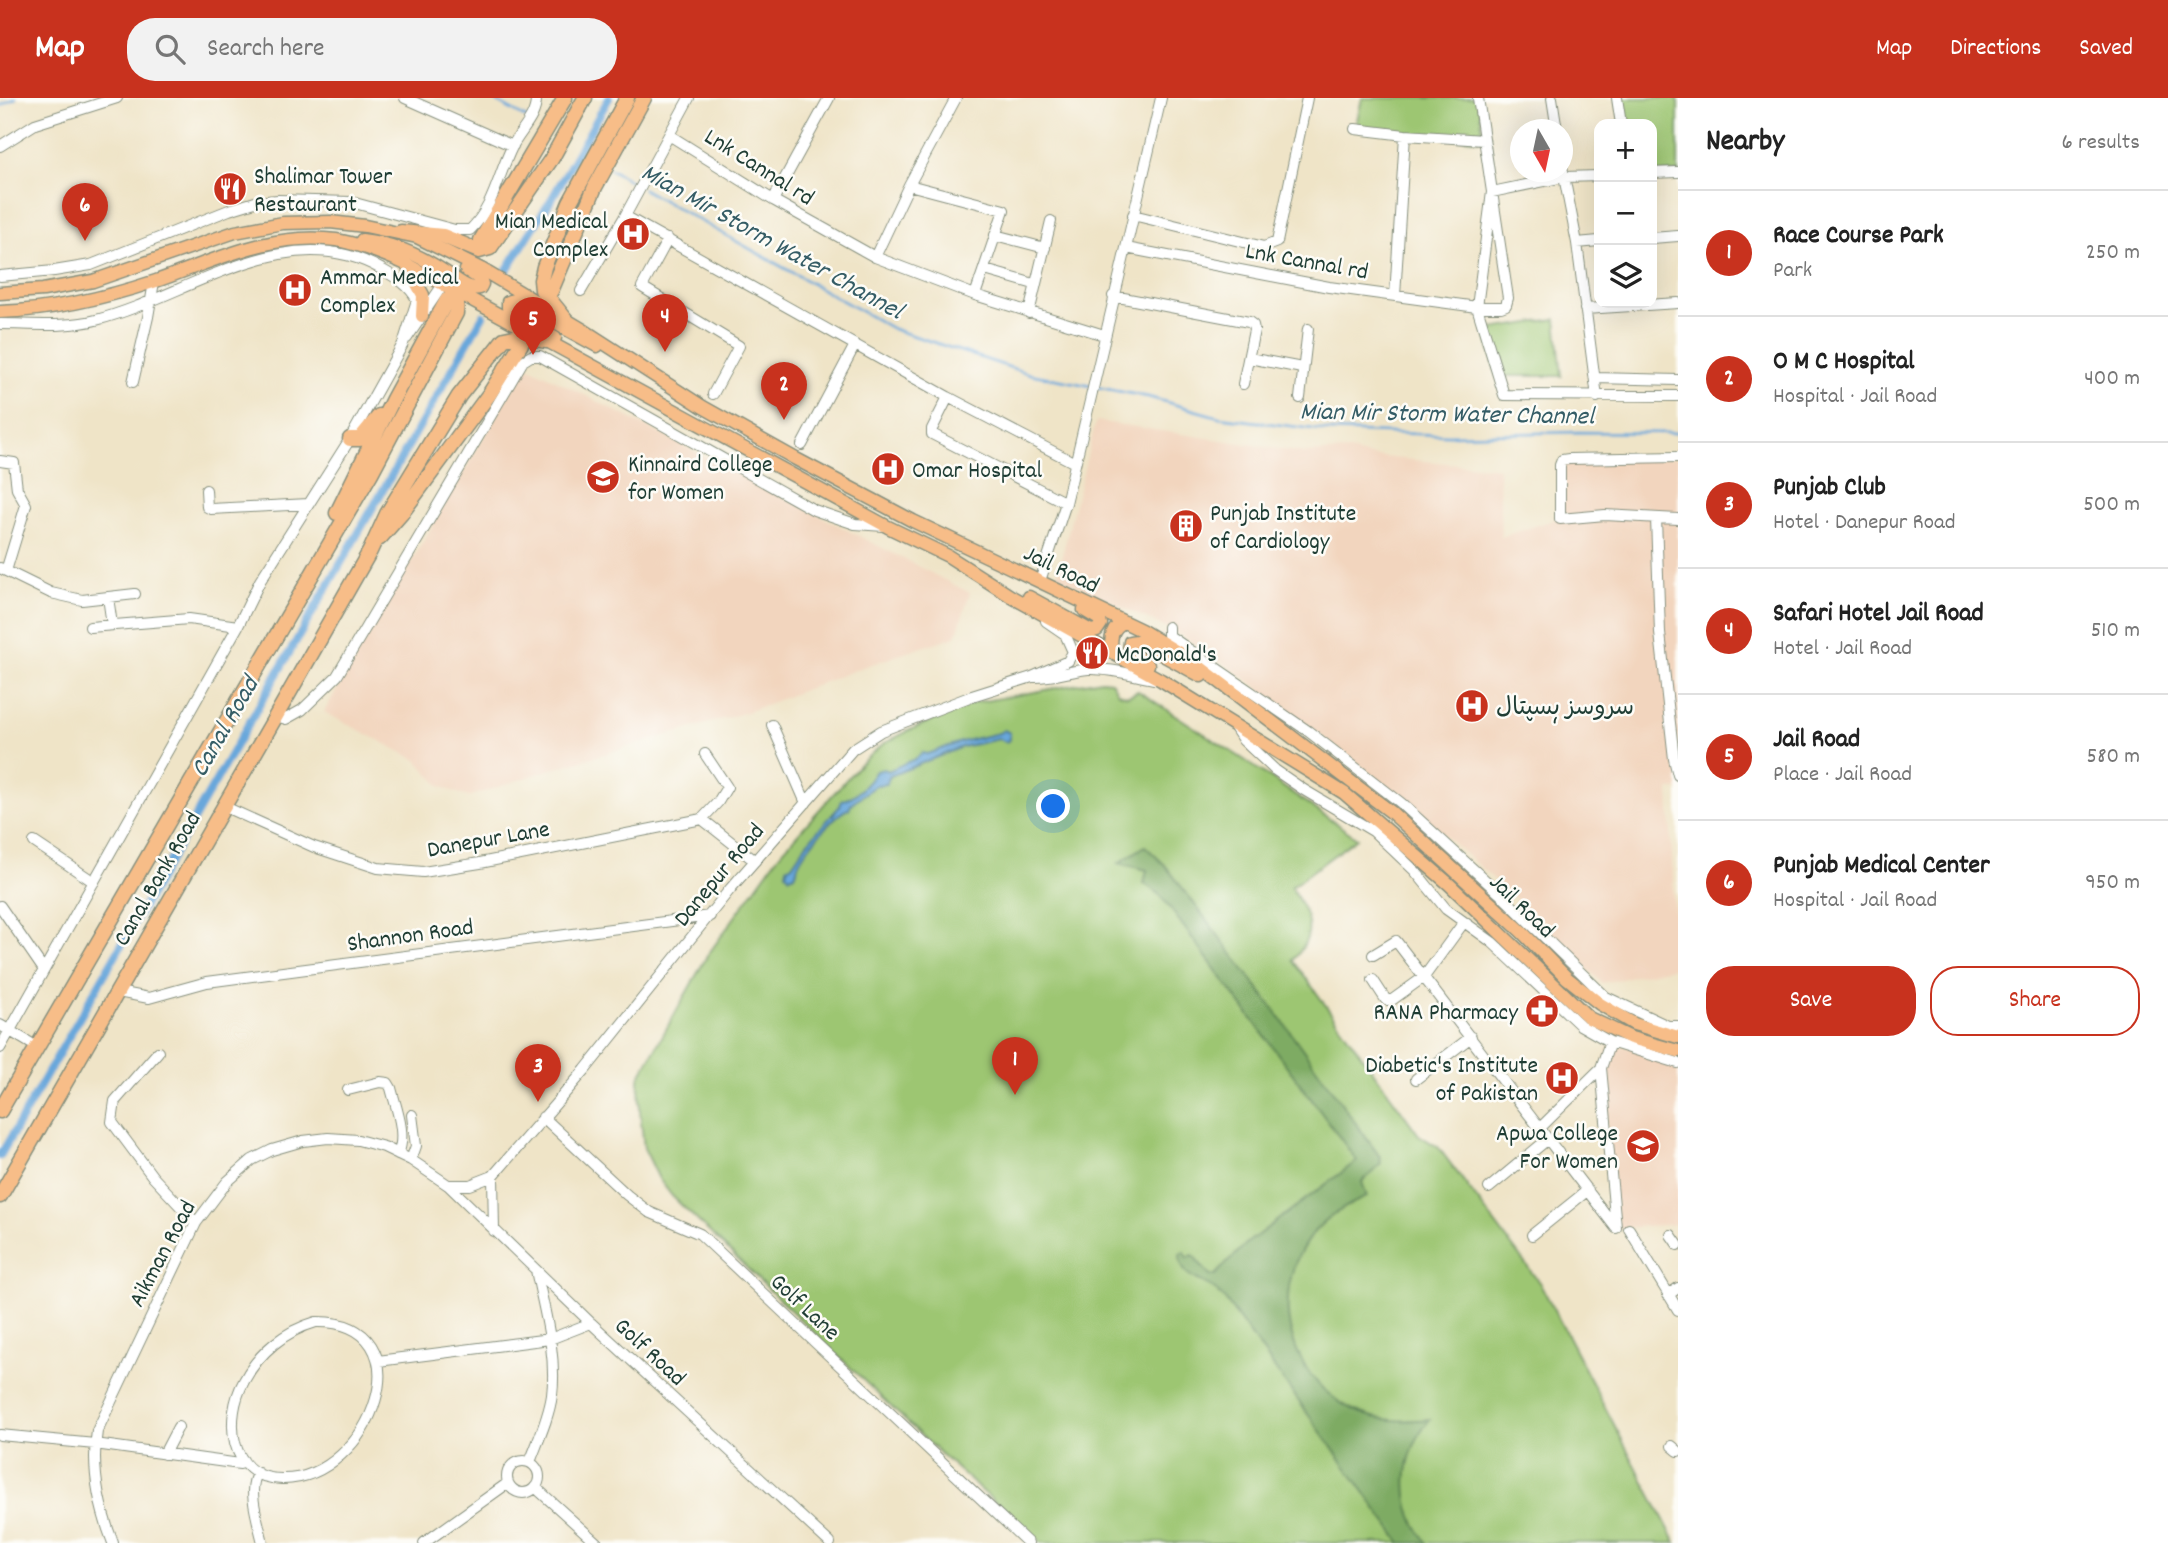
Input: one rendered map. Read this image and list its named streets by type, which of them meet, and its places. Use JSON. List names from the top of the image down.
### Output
{
  "streets": {
    "highway": ["Canal Bank Road"],
    "main road": ["Jail Road"],
    "street": [
      "Lnk Cannal rd",
      "Danepur Lane",
      "Danepur Road",
      "Shannon Road",
      "Aikman Road",
      "Golf Lane",
      "Golf Road"
    ]
  },
  "crossings": [
    ["Jail Road", "Danepur Road"],
    ["Danepur Lane", "Canal Bank Road"],
    ["Danepur Road", "Shannon Road"],
    ["Danepur Road", "Golf Lane"],
    ["Canal Bank Road", "Shannon Road"],
    ["Aikman Road", "Golf Road"]
  ],
  "water": ["Mian Mir Storm Water Channel", "Canal Road"],
  "places": {
    "restaurant": ["Shalimar Tower Restaurant", "McDonald's"],
    "hospital": [
      "Mian Medical Complex",
      "Ammar Medical Complex",
      "Omar Hospital",
      "سروسز ہسپتال",
      "Diabetic's Institute of Pakistan"
    ],
    "school or university": ["Kinnaird College for Women", "Apwa College For Women"],
    "building": ["Punjab Institute of Cardiology"],
    "pharmacy": ["RANA Pharmacy"]
  },
  "north": "bottom",
  "page": {
    "header": "Map",
    "search": "Search here",
    "nav": ["Map", "Directions", "Saved"],
    "heading": ["Nearby", "6 results"],
    "map_buttons": ["+", "−"],
    "pins": [
      "6",
      "4",
      "5",
      "2",
      "1",
      "3"
    ],
    "list": [
      {
        "mark": "1",
        "name": "Race Course Park",
        "note": "Park",
        "value": "250 m"
      },
      {
        "mark": "2",
        "name": "O M C Hospital",
        "note": "Hospital · Jail Road",
        "value": "400 m"
      },
      {
        "mark": "3",
        "name": "Punjab Club",
        "note": "Hotel · Danepur Road",
        "value": "500 m"
      },
      {
        "mark": "4",
        "name": "Safari Hotel Jail Road",
        "note": "Hotel · Jail Road",
        "value": "510 m"
      },
      {
        "mark": "5",
        "name": "Jail Road",
        "note": "Place · Jail Road",
        "value": "580 m"
      },
      {
        "mark": "6",
        "name": "Punjab Medical Center",
        "note": "Hospital · Jail Road",
        "value": "950 m"
      }
    ],
    "buttons": ["Save", "Share"]
  }
}
